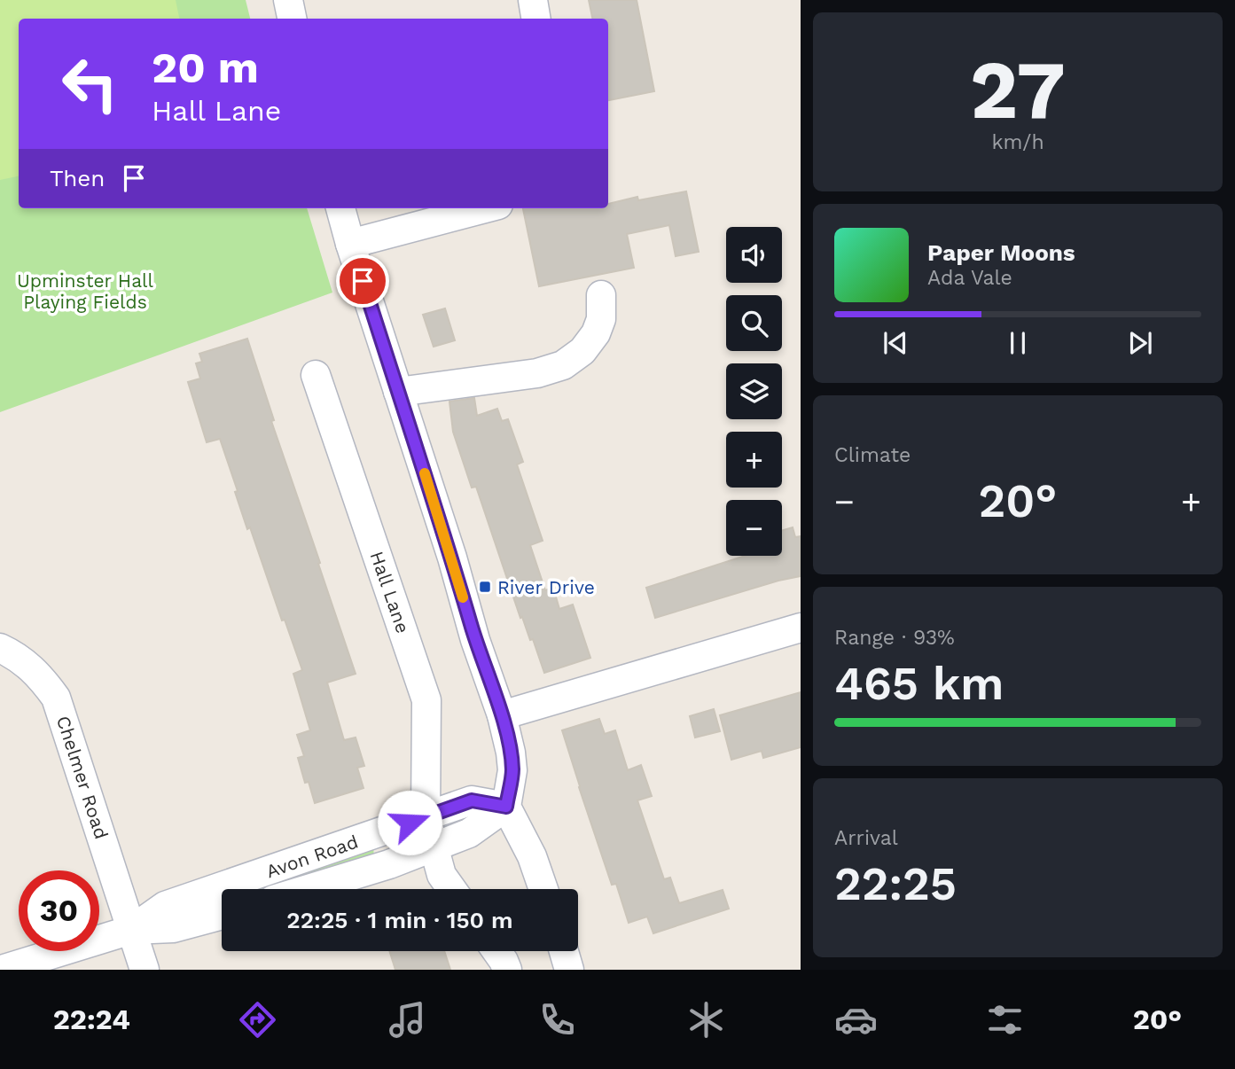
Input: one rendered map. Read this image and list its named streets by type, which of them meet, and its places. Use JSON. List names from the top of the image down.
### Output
{
  "streets": {
    "street": ["Hall Lane", "Chelmer Road", "Avon Road"]
  },
  "crossings": [
    ["Hall Lane", "Avon Road"],
    ["Chelmer Road", "Avon Road"]
  ],
  "parks": ["Upminster Hall Playing Fields"],
  "places": {
    "transit": ["River Drive"]
  },
  "page": {
    "tile": [
      ["27", "km/h"],
      "Climate",
      ["Range · 93%", "465 km"],
      ["Arrival", "22:25"]
    ],
    "turn": ["20 m", "Hall Lane"],
    "then": "Then",
    "map_buttons": ["+", "−"],
    "song": ["Paper Moons", "Ada Vale"],
    "heat": ["−", "20°", "+"],
    "limit": "30",
    "trip": "22:25 · 1 min · 150 m",
    "tabs": ["22:24", "20°"]
  }
}
